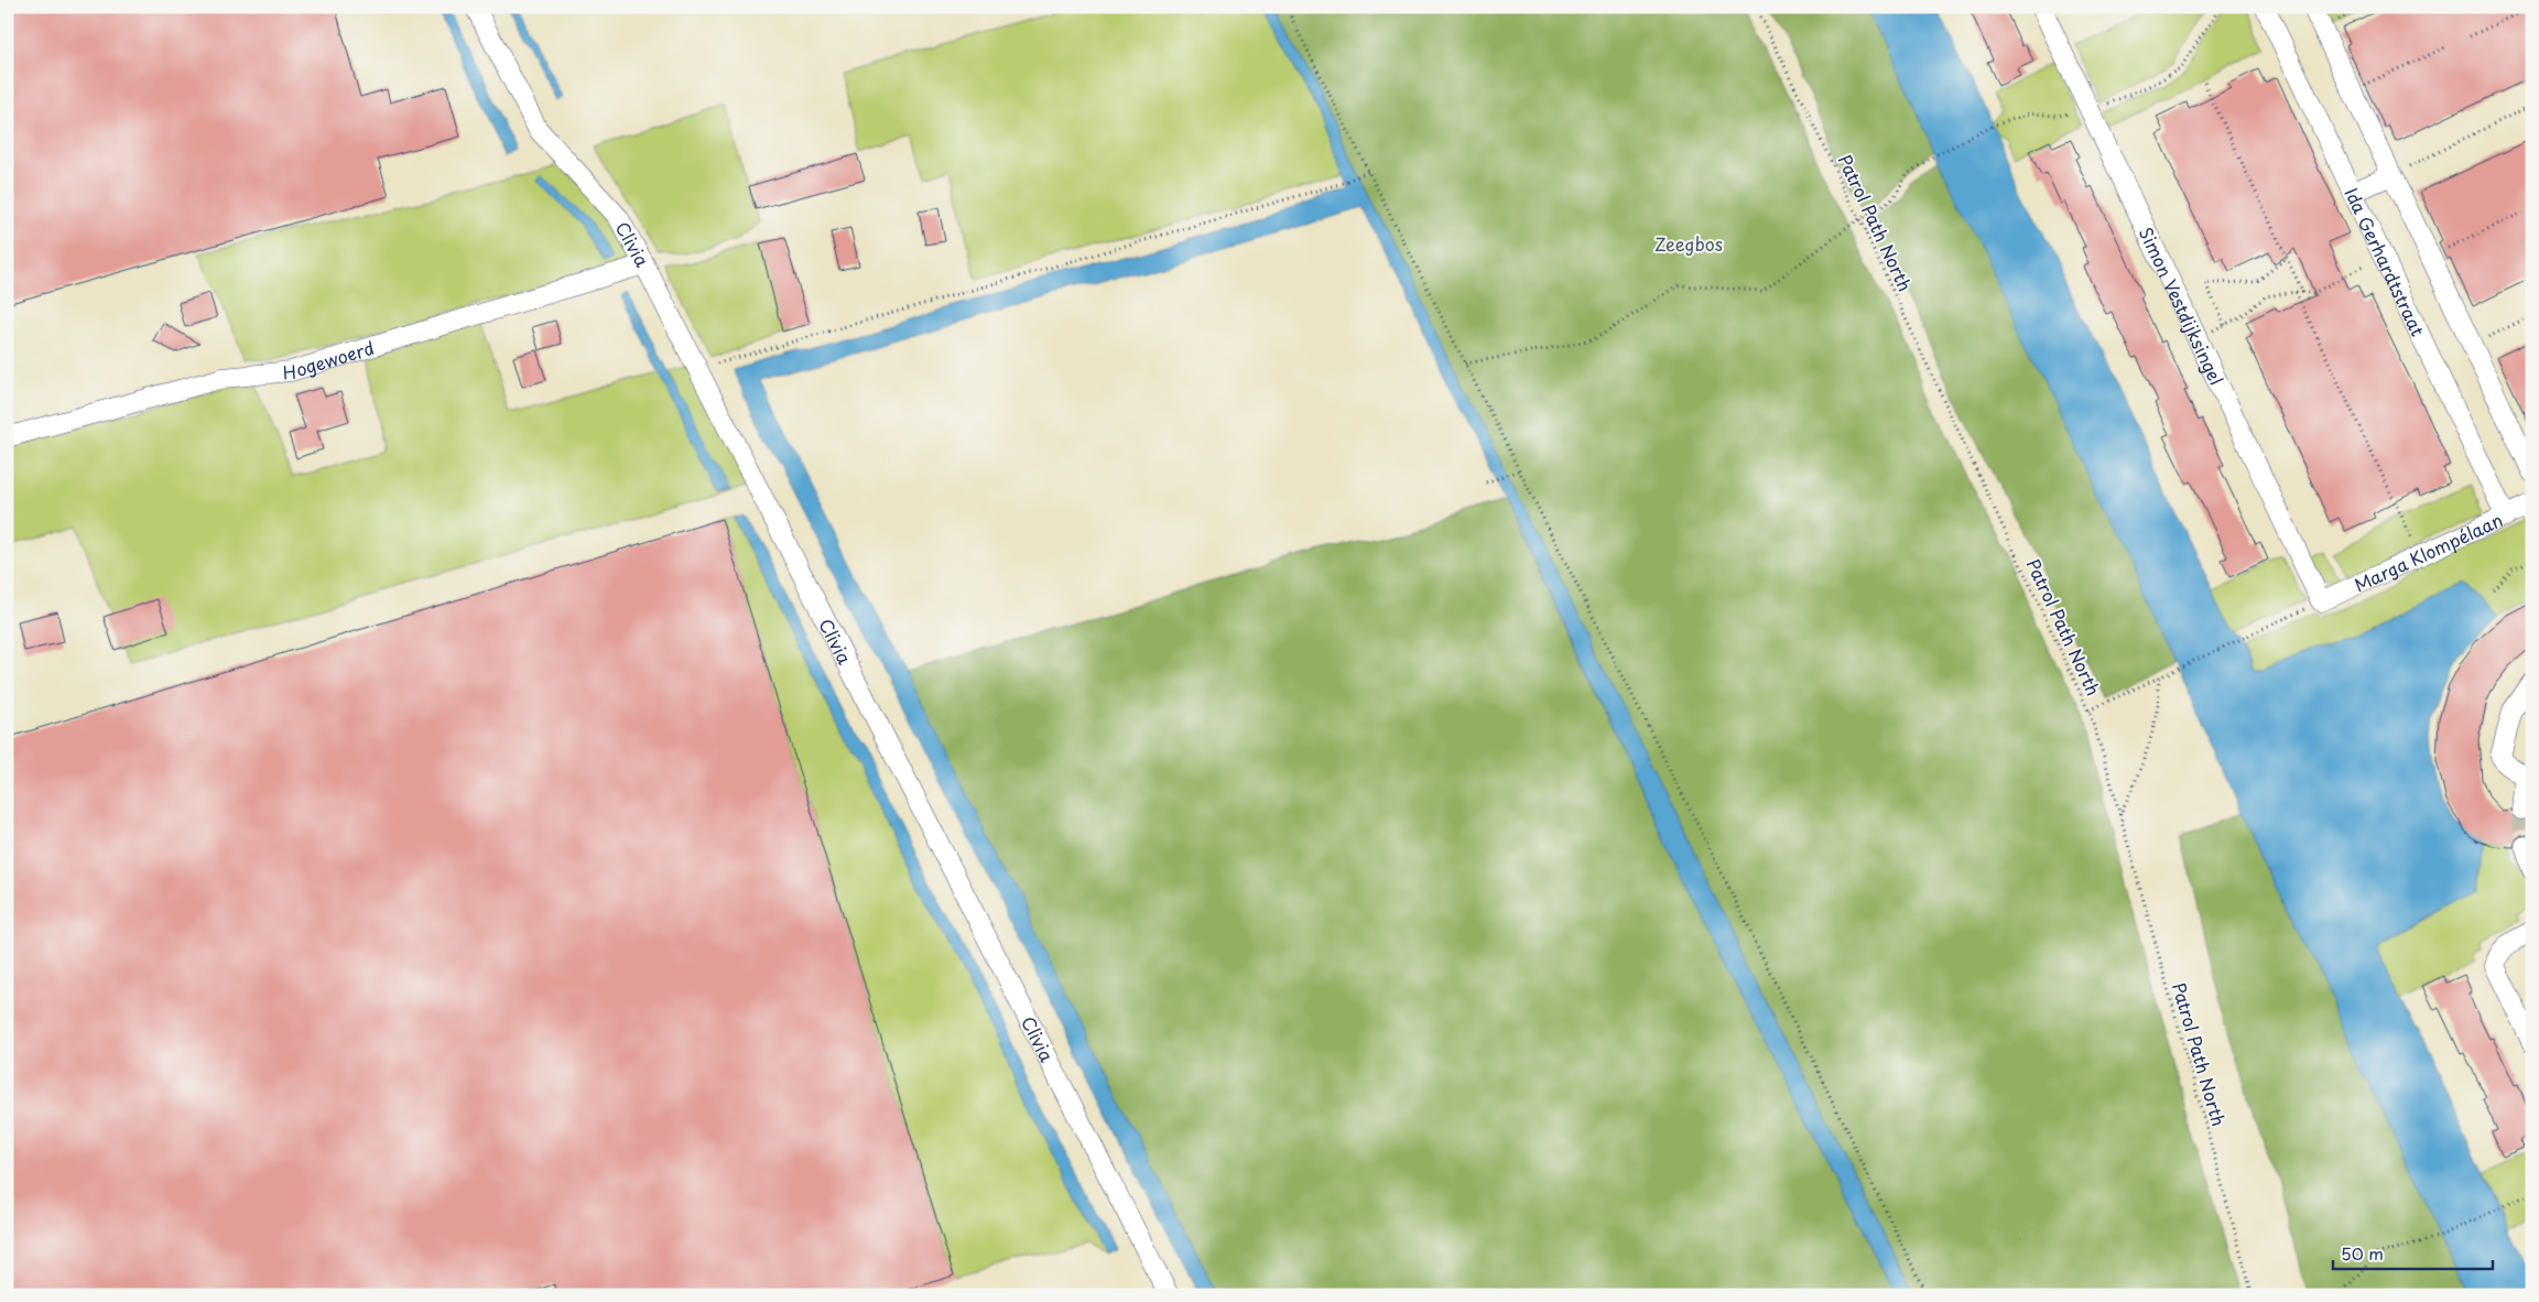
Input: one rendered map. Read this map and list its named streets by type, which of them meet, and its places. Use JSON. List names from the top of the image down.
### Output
{
  "streets": {
    "street": [
      "Clivia",
      "Ida Gerhardtstraat",
      "Simon Vestdijksingel",
      "Hogewoerd",
      "Marga Klompélaan"
    ],
    "path": ["Patrol Path North"]
  },
  "crossings": [
    ["Clivia", "Hogewoerd"],
    ["Ida Gerhardtstraat", "Marga Klompélaan"],
    ["Simon Vestdijksingel", "Marga Klompélaan"]
  ],
  "parks": ["Zeegbos"],
  "scale_bar": "50 m"
}
